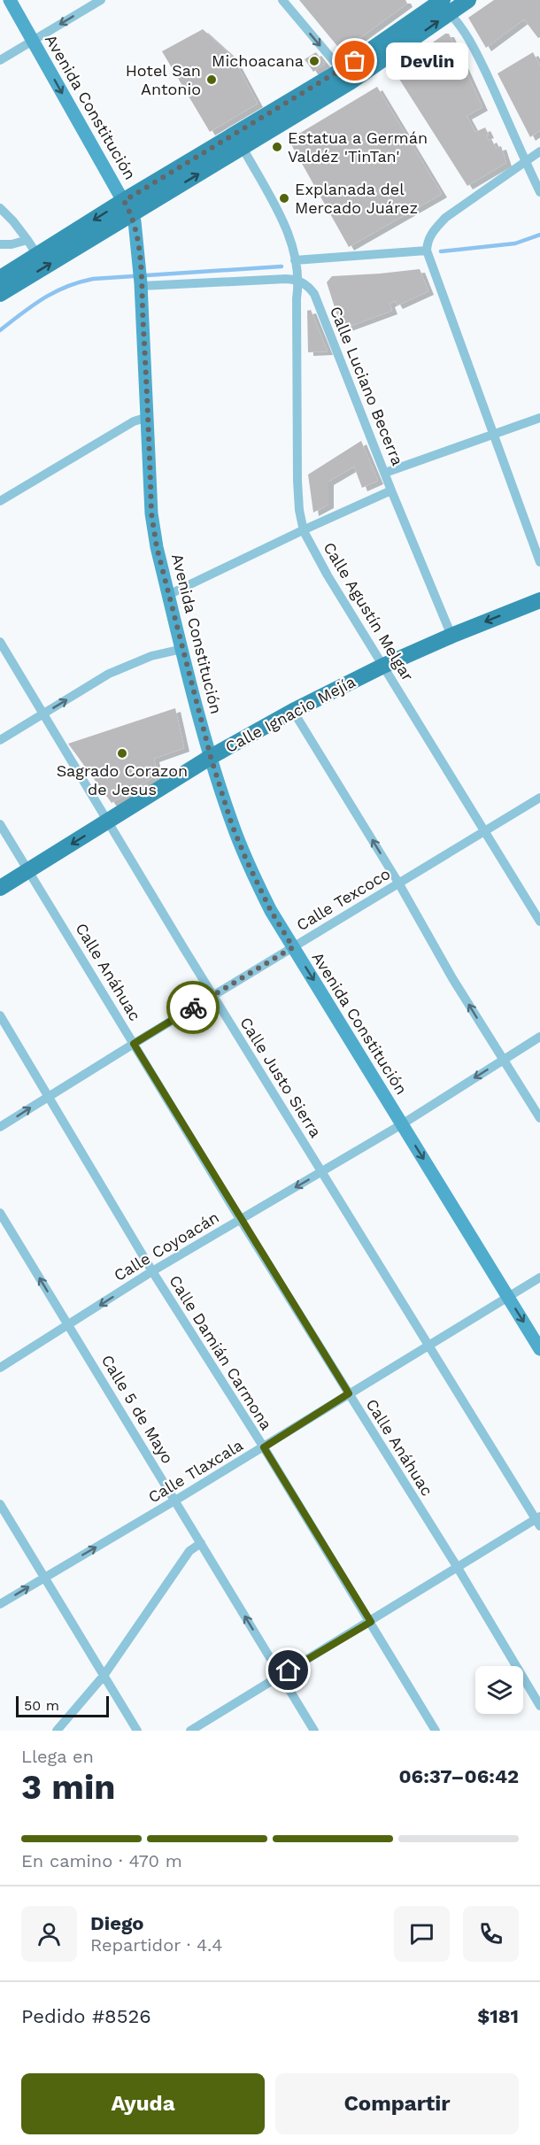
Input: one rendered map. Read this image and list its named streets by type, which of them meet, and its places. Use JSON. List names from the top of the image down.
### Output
{
  "streets": {
    "main road": ["Calle Ignacio Mejía"],
    "street": [
      "Avenida Constitución",
      "Calle Luciano Becerra",
      "Calle Agustín Melgar",
      "Calle Texcoco",
      "Calle Anáhuac",
      "Calle Justo Sierra",
      "Calle Coyoacán",
      "Calle Damián Carmona",
      "Calle 5 de Mayo",
      "Calle Tlaxcala"
    ]
  },
  "crossings": [
    ["Avenida Constitución", "Calle Ignacio Mejía"],
    ["Avenida Constitución", "Calle Texcoco"],
    ["Avenida Constitución", "Calle Coyoacán"],
    ["Avenida Constitución", "Calle Tlaxcala"],
    ["Calle Luciano Becerra", "Calle Agustín Melgar"],
    ["Calle Luciano Becerra", "Calle Ignacio Mejía"],
    ["Calle Agustín Melgar", "Calle Ignacio Mejía"],
    ["Calle Agustín Melgar", "Calle Texcoco"],
    ["Calle Ignacio Mejía", "Calle Anáhuac"],
    ["Calle Ignacio Mejía", "Calle Justo Sierra"],
    ["Calle Texcoco", "Calle Anáhuac"],
    ["Calle Texcoco", "Calle Justo Sierra"],
    ["Calle Texcoco", "Calle Damián Carmona"],
    ["Calle Anáhuac", "Calle Coyoacán"],
    ["Calle Anáhuac", "Calle Tlaxcala"],
    ["Calle Justo Sierra", "Calle Coyoacán"],
    ["Calle Justo Sierra", "Calle Tlaxcala"],
    ["Calle Coyoacán", "Calle Damián Carmona"],
    ["Calle Coyoacán", "Calle 5 de Mayo"],
    ["Calle Damián Carmona", "Calle Tlaxcala"],
    ["Calle 5 de Mayo", "Calle Tlaxcala"]
  ],
  "one_way": ["Avenida Constitución", "Calle Coyoacán", "Calle 5 de Mayo"],
  "places": [
    "Michoacana",
    "Devlin",
    "Hotel San Antonio",
    "Estatua a Germán Valdéz 'TinTan'",
    "Explanada del Mercado Juárez",
    "Sagrado Corazon de Jesus"
  ],
  "scale_bar": "50 m",
  "page": {
    "bubble": "Devlin",
    "scale": "50 m",
    "heading": ["3 min", "Llega en", "06:37–06:42"],
    "panel": [
      "Diego",
      "Repartidor · 4.4",
      "Pedido #8526",
      "$181"
    ],
    "bar": "En camino · 470 m",
    "buttons": ["Ayuda", "Compartir"]
  }
}
